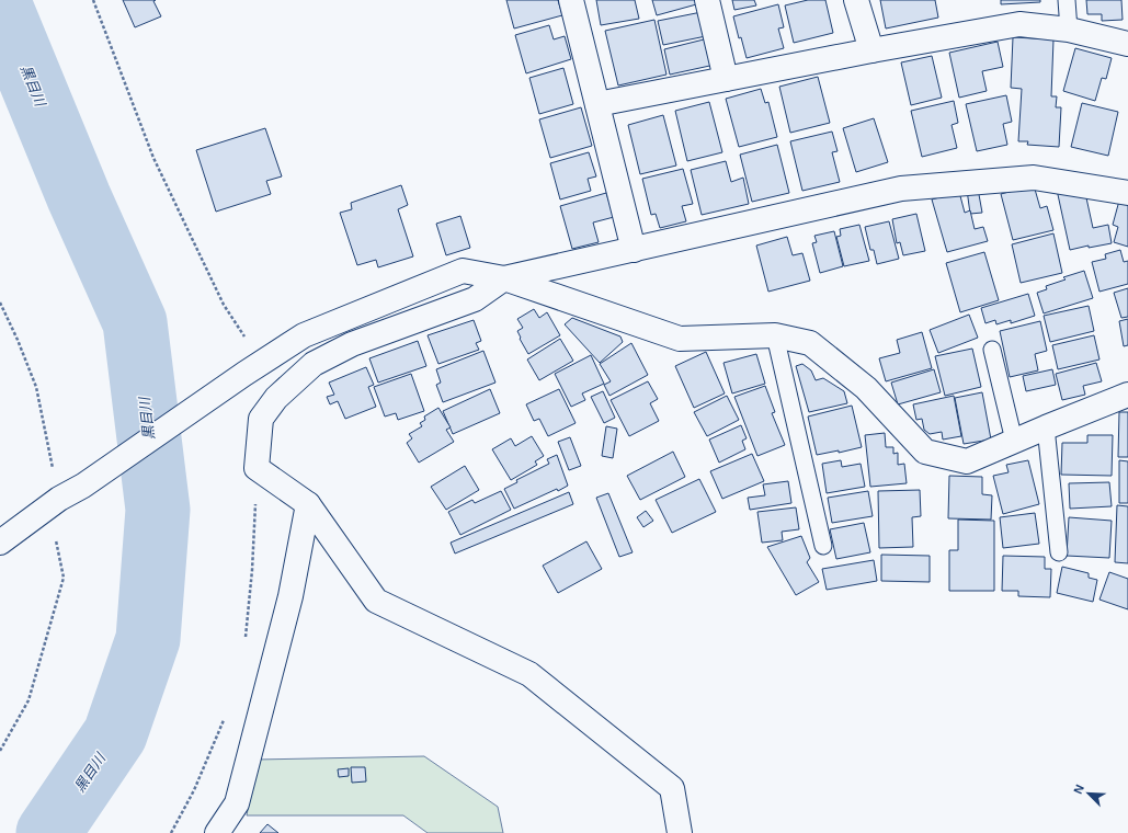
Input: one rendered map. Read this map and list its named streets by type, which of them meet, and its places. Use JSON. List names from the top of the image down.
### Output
{
  "water": ["黒目川"],
  "north": "top left"
}
